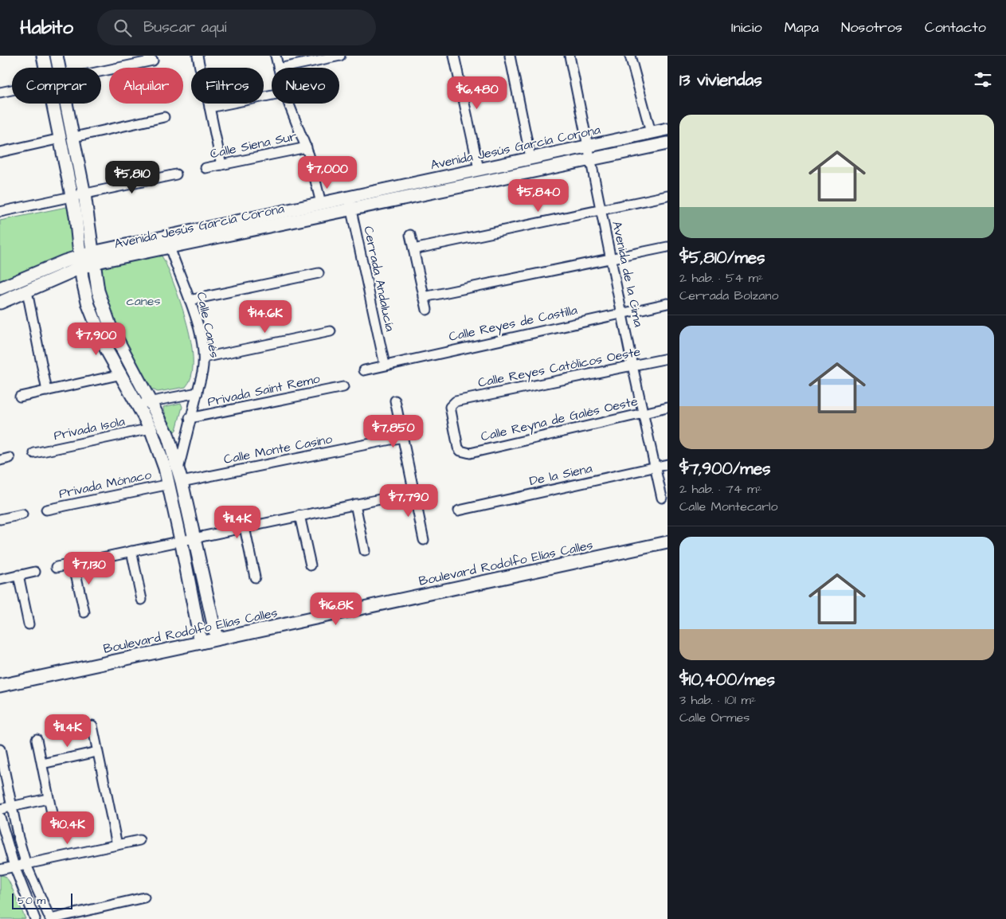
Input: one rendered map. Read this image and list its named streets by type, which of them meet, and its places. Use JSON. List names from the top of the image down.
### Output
{
  "streets": {
    "street": [
      "Calle Siena Sur",
      "Avenida Jesús García Corona",
      "Avenida de la Cima",
      "Cerrada Andalucía",
      "Calle Reyes de Castilla",
      "Calle Canés",
      "Calle Reyes Católicos Oeste",
      "Privada Saint Remo",
      "Calle Reyna de Galés Oeste",
      "Privada Isola",
      "Calle Monte Casino",
      "De la Siena",
      "Privada Mónaco",
      "Boulevard Rodolfo Elías Calles"
    ]
  },
  "crossings": [
    ["Avenida Jesús García Corona", "Avenida de la Cima"],
    ["Avenida Jesús García Corona", "Cerrada Andalucía"],
    ["Avenida Jesús García Corona", "Calle Canés"],
    ["Avenida de la Cima", "Calle Reyes de Castilla"],
    ["Avenida de la Cima", "Calle Reyes Católicos Oeste"],
    ["Avenida de la Cima", "Calle Reyna de Galés Oeste"],
    ["Avenida de la Cima", "De la Siena"],
    ["Cerrada Andalucía", "Calle Reyes de Castilla"],
    ["Calle Canés", "Privada Saint Remo"],
    ["Calle Reyes Católicos Oeste", "Calle Reyna de Galés Oeste"]
  ],
  "parks": ["canes"],
  "scale_bar": "50 m",
  "page": {
    "header": "Habito",
    "search": "Buscar aquí",
    "nav": [
      "Inicio",
      "Mapa",
      "Nosotros",
      "Contacto"
    ],
    "heading": "13 viviendas",
    "chip": [
      "Comprar",
      "Alquilar",
      "Filtros",
      "Nuevo"
    ],
    "price": [
      "$6,480",
      "$7,000",
      "$5,810",
      "$5,840",
      "$14.6K",
      "$7,900",
      "$7,850",
      "$7,790",
      "$11.4K",
      "$7,130",
      "$16.8K",
      "$11.4K",
      "$10.4K"
    ],
    "list": [
      {
        "name": "$5,810/mes",
        "note": "2 hab. · 54 m² · Cerrada Bolzano"
      },
      {
        "name": "$7,900/mes",
        "note": "2 hab. · 74 m² · Calle Montecarlo"
      },
      {
        "name": "$10,400/mes",
        "note": "3 hab. · 101 m² · Calle Ormes"
      }
    ],
    "scale": "50 m"
  }
}
